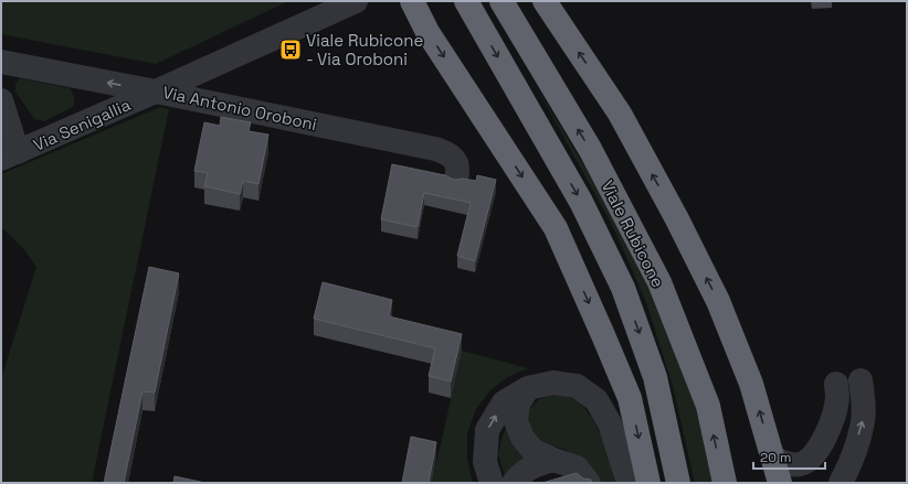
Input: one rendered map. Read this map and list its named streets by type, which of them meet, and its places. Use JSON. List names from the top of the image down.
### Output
{
  "streets": {
    "highway": ["Viale Rubicone"],
    "street": ["Via Antonio Oroboni", "Via Senigallia"]
  },
  "crossings": [
    ["Via Antonio Oroboni", "Via Senigallia"]
  ],
  "places": {
    "bus stop": ["Viale Rubicone - Via Oroboni"]
  },
  "scale_bar": "20 m"
}
